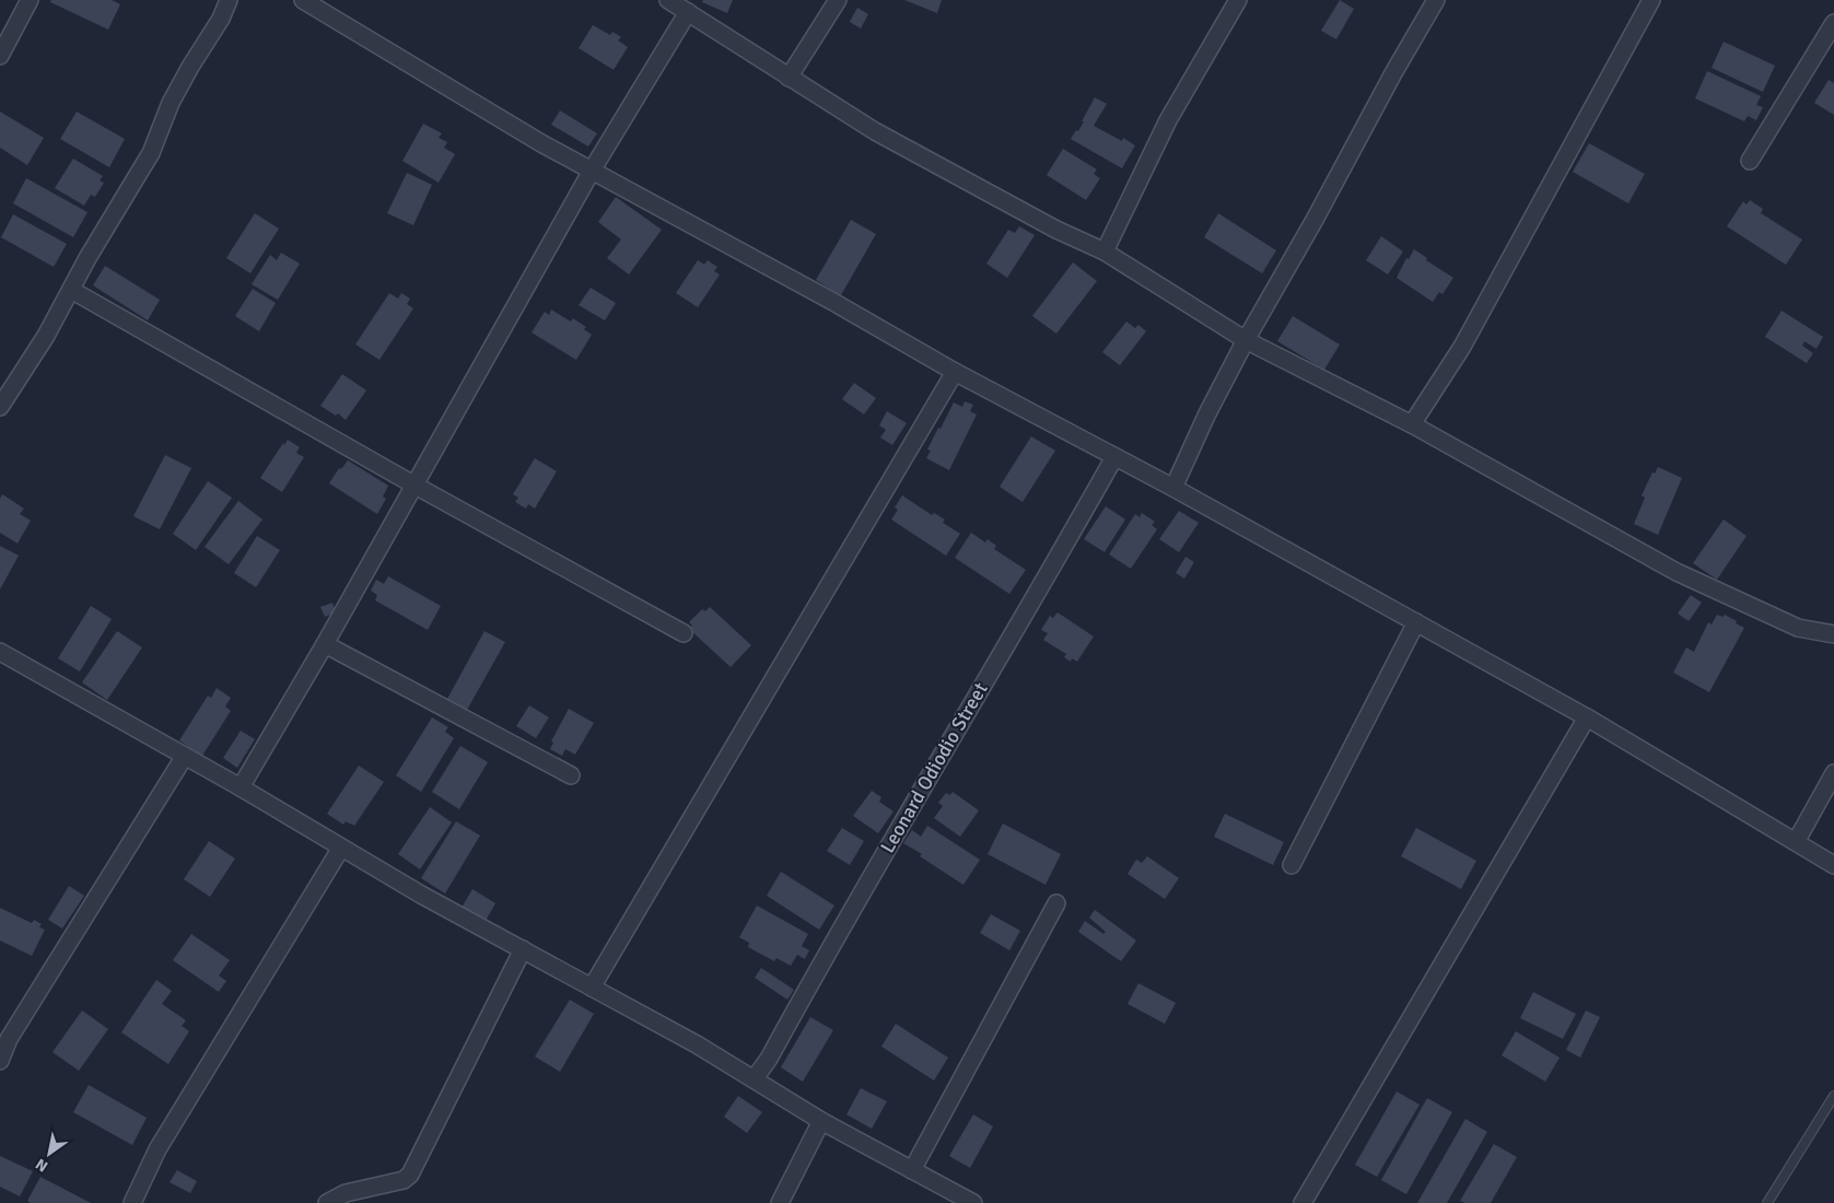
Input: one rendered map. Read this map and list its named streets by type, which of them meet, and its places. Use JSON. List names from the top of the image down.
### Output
{
  "streets": {
    "street": ["Leonard Odiodio Street"]
  },
  "north": "bottom left"
}
